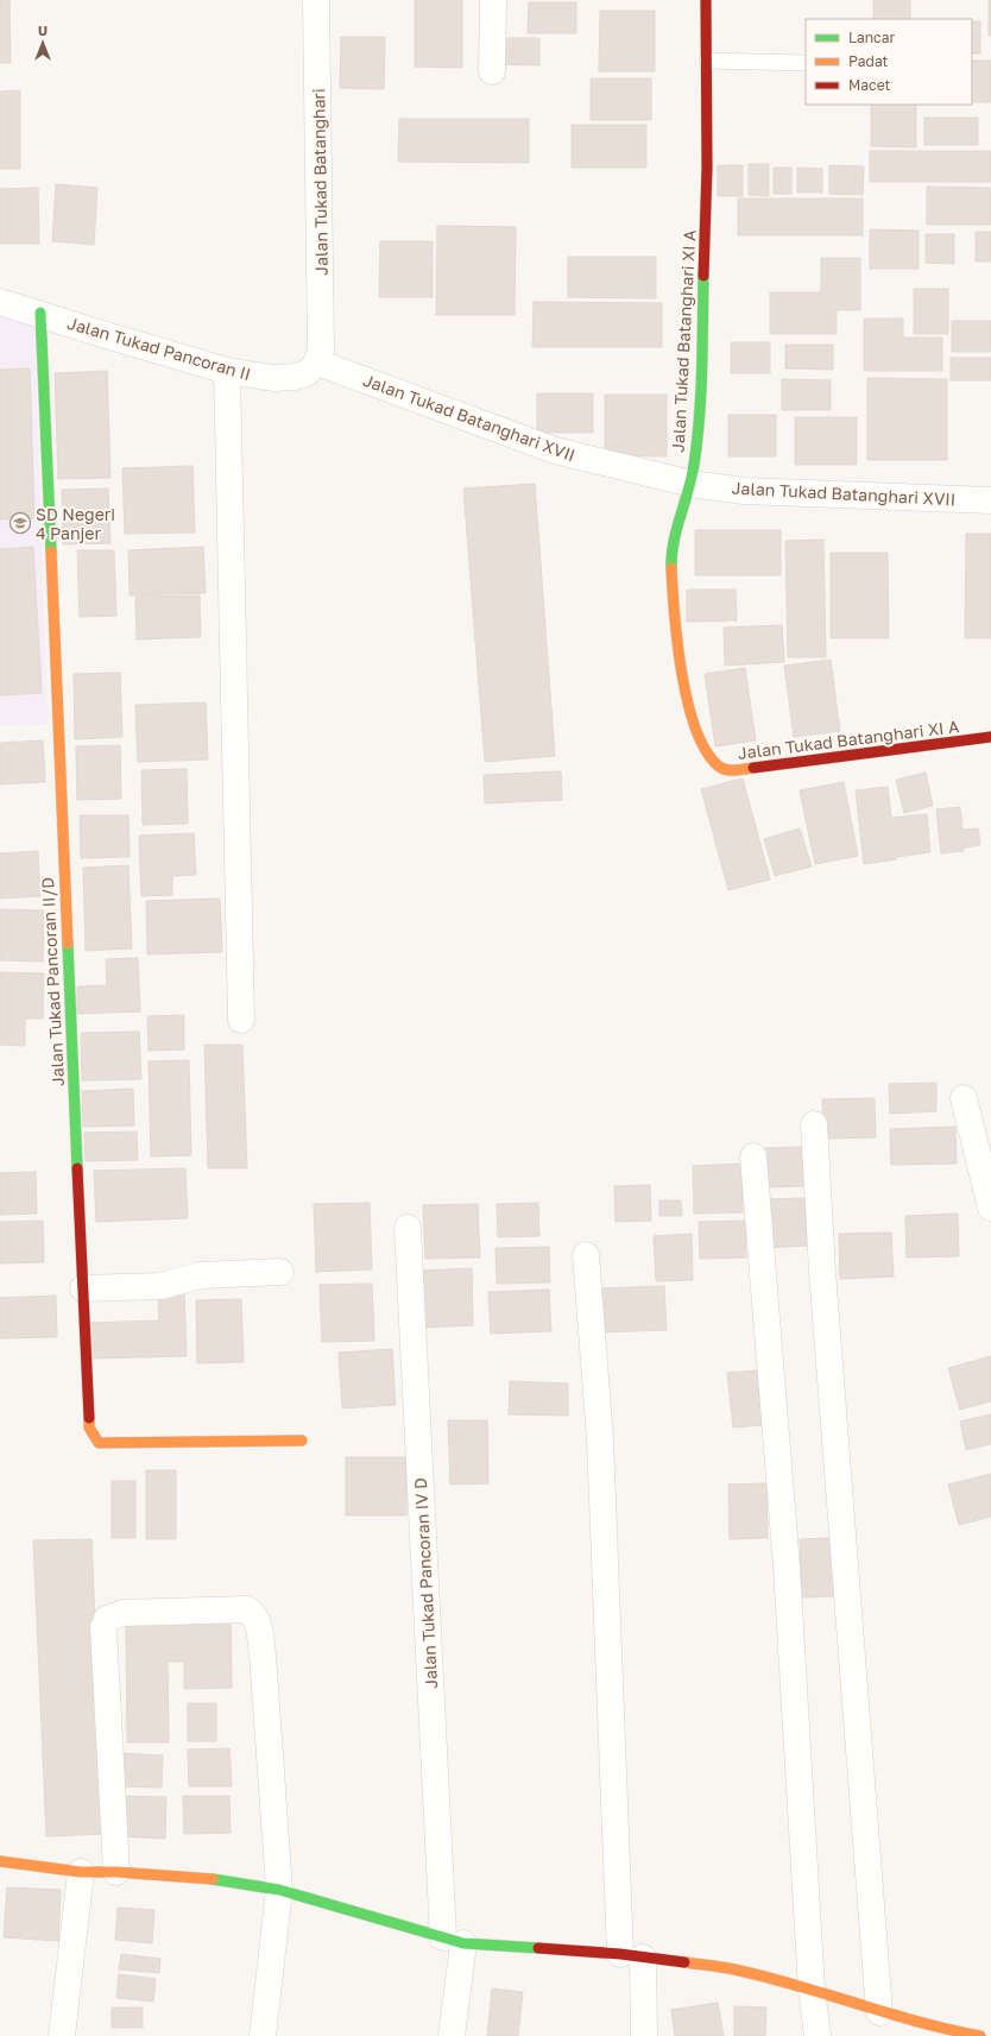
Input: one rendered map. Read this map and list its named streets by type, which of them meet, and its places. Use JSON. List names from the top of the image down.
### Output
{
  "streets": {
    "street": [
      "Jalan Tukad Batanghari",
      "Jalan Tukad Batanghari XI A",
      "Jalan Tukad Pancoran II",
      "Jalan Tukad Batanghari XVII",
      "Jalan Tukad Pancoran II/D",
      "Jalan Tukad Pancoran IV D"
    ]
  },
  "crossings": [
    ["Jalan Tukad Batanghari", "Jalan Tukad Pancoran II"],
    ["Jalan Tukad Batanghari", "Jalan Tukad Batanghari XVII"],
    ["Jalan Tukad Batanghari XI A", "Jalan Tukad Batanghari XVII"],
    ["Jalan Tukad Pancoran II", "Jalan Tukad Batanghari XVII"],
    ["Jalan Tukad Pancoran II", "Jalan Tukad Pancoran II/D"]
  ],
  "places": {
    "school or university": ["SD Negeri 4 Panjer"]
  },
  "legend": ["Lancar", "Padat", "Macet"],
  "north": "top"
}
